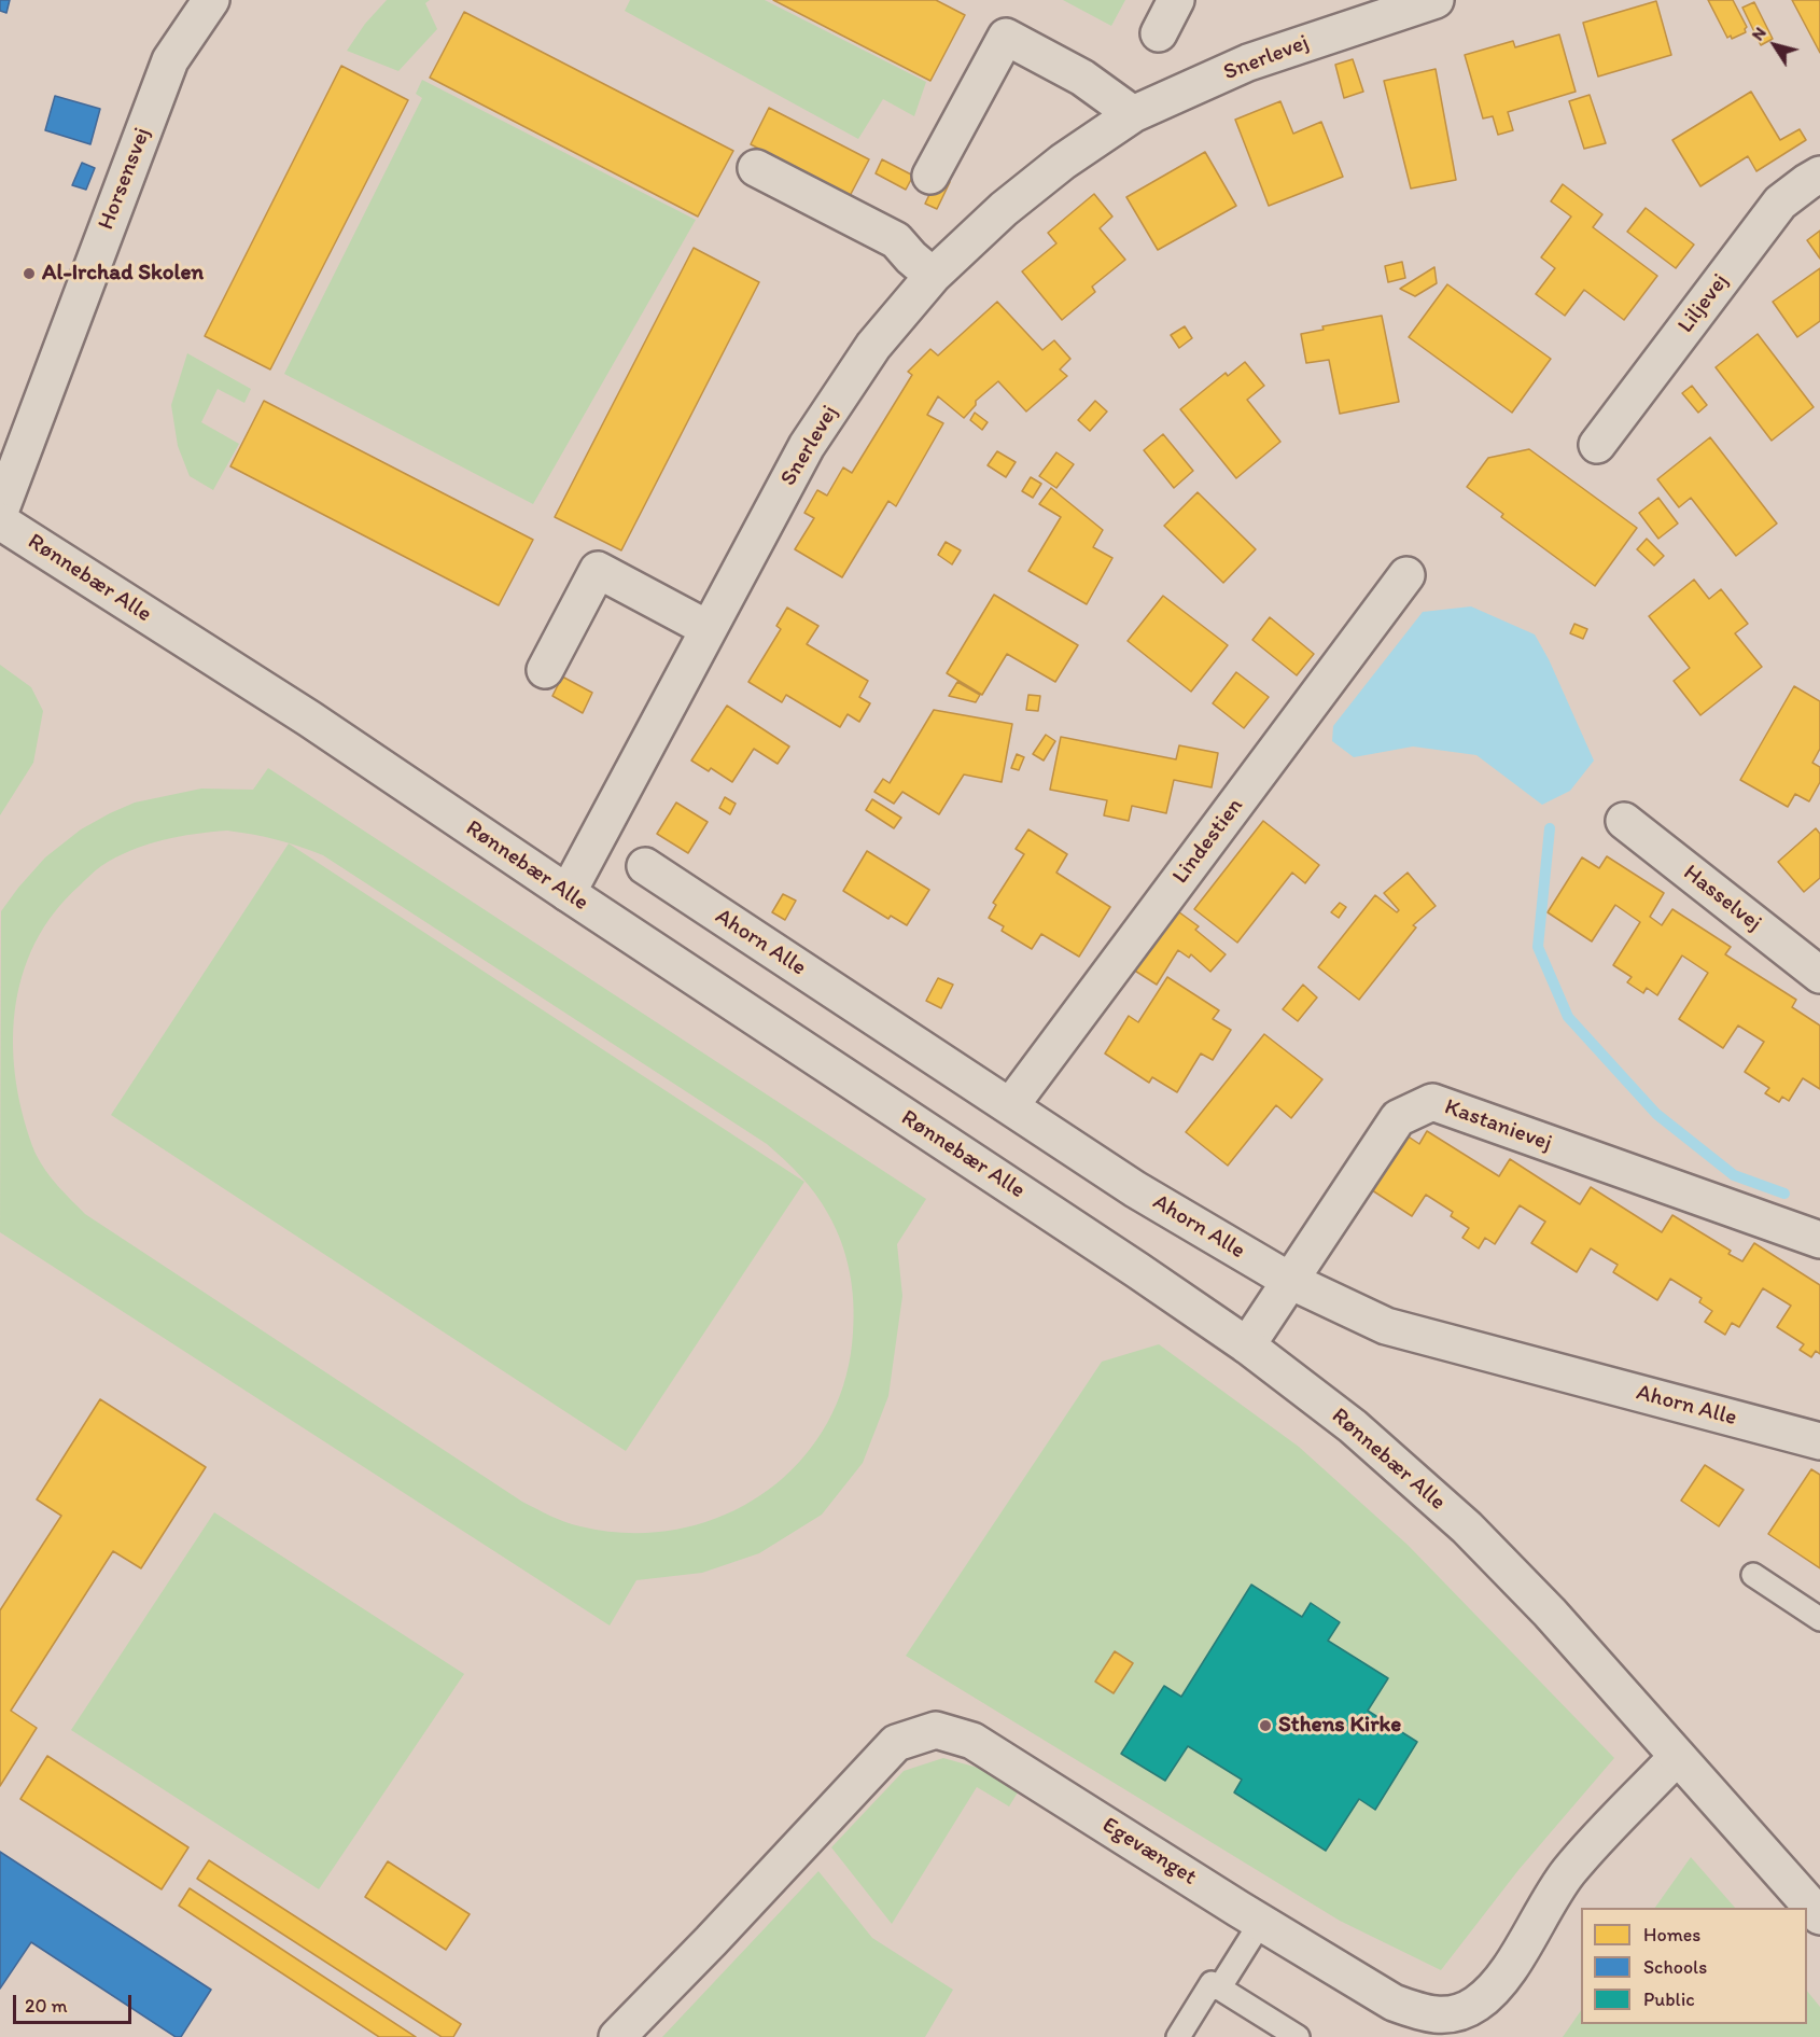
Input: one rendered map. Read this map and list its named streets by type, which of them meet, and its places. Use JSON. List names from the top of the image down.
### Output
{
  "streets": {
    "street": [
      "Snerlevej",
      "Horsensvej",
      "Liljevej",
      "Rønnebær Alle",
      "Lindestien",
      "Hasselvej",
      "Ahorn Alle",
      "Kastanievej",
      "Egevænget"
    ]
  },
  "crossings": [
    ["Snerlevej", "Rønnebær Alle"],
    ["Rønnebær Alle", "Kastanievej"],
    ["Rønnebær Alle", "Egevænget"],
    ["Lindestien", "Ahorn Alle"],
    ["Ahorn Alle", "Kastanievej"]
  ],
  "places": ["Al-Irchad Skolen", "Sthens Kirke"],
  "legend": ["Homes", "Schools", "Public"],
  "scale_bar": "20 m",
  "north": "top left"
}
